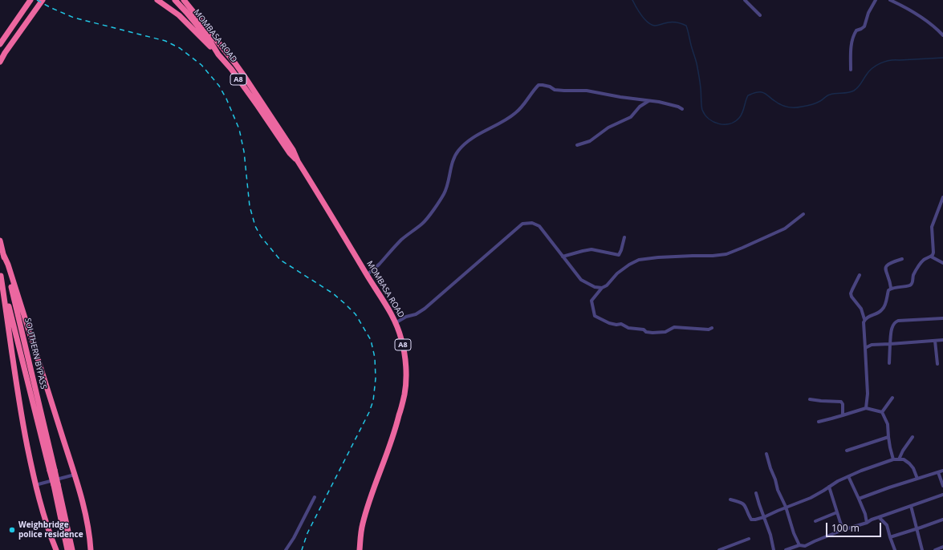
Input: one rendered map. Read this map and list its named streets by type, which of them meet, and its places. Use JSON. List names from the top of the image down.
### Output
{
  "streets": {
    "highway": ["MOMBASA ROAD", "A8", "SOUTHERN BYPASS"]
  },
  "places": ["Weighbridge police residence"],
  "scale_bar": "100 m"
}
